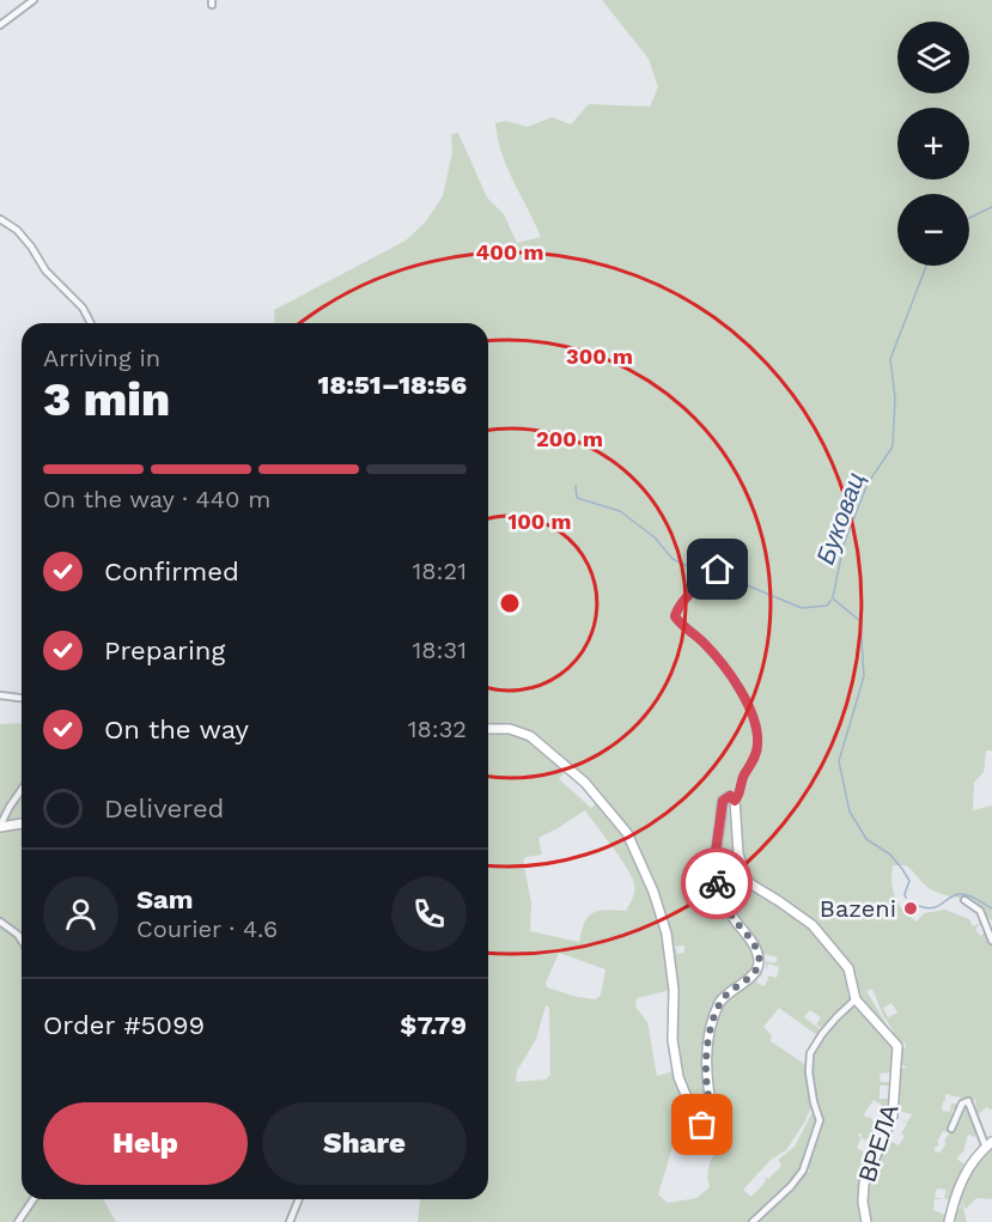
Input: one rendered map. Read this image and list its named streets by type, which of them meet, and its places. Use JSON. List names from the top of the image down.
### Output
{
  "streets": {
    "street": ["ВРЕЛА"]
  },
  "water": ["Буковац"],
  "places": ["Bazeni"],
  "page": {
    "map_buttons": ["+", "−"],
    "heading": ["3 min", "Arriving in", "18:51–18:56"],
    "panel": [
      "Sam",
      "Courier · 4.6",
      "Order #5099",
      "$7.79"
    ],
    "bar": "On the way · 440 m",
    "list": [
      ["Confirmed", "18:21"],
      ["Preparing", "18:31"],
      ["On the way", "18:32"],
      "Delivered"
    ],
    "buttons": ["Help", "Share"]
  },
  "rings": [
    "400 m",
    "300 m",
    "200 m",
    "100 m"
  ]
}
